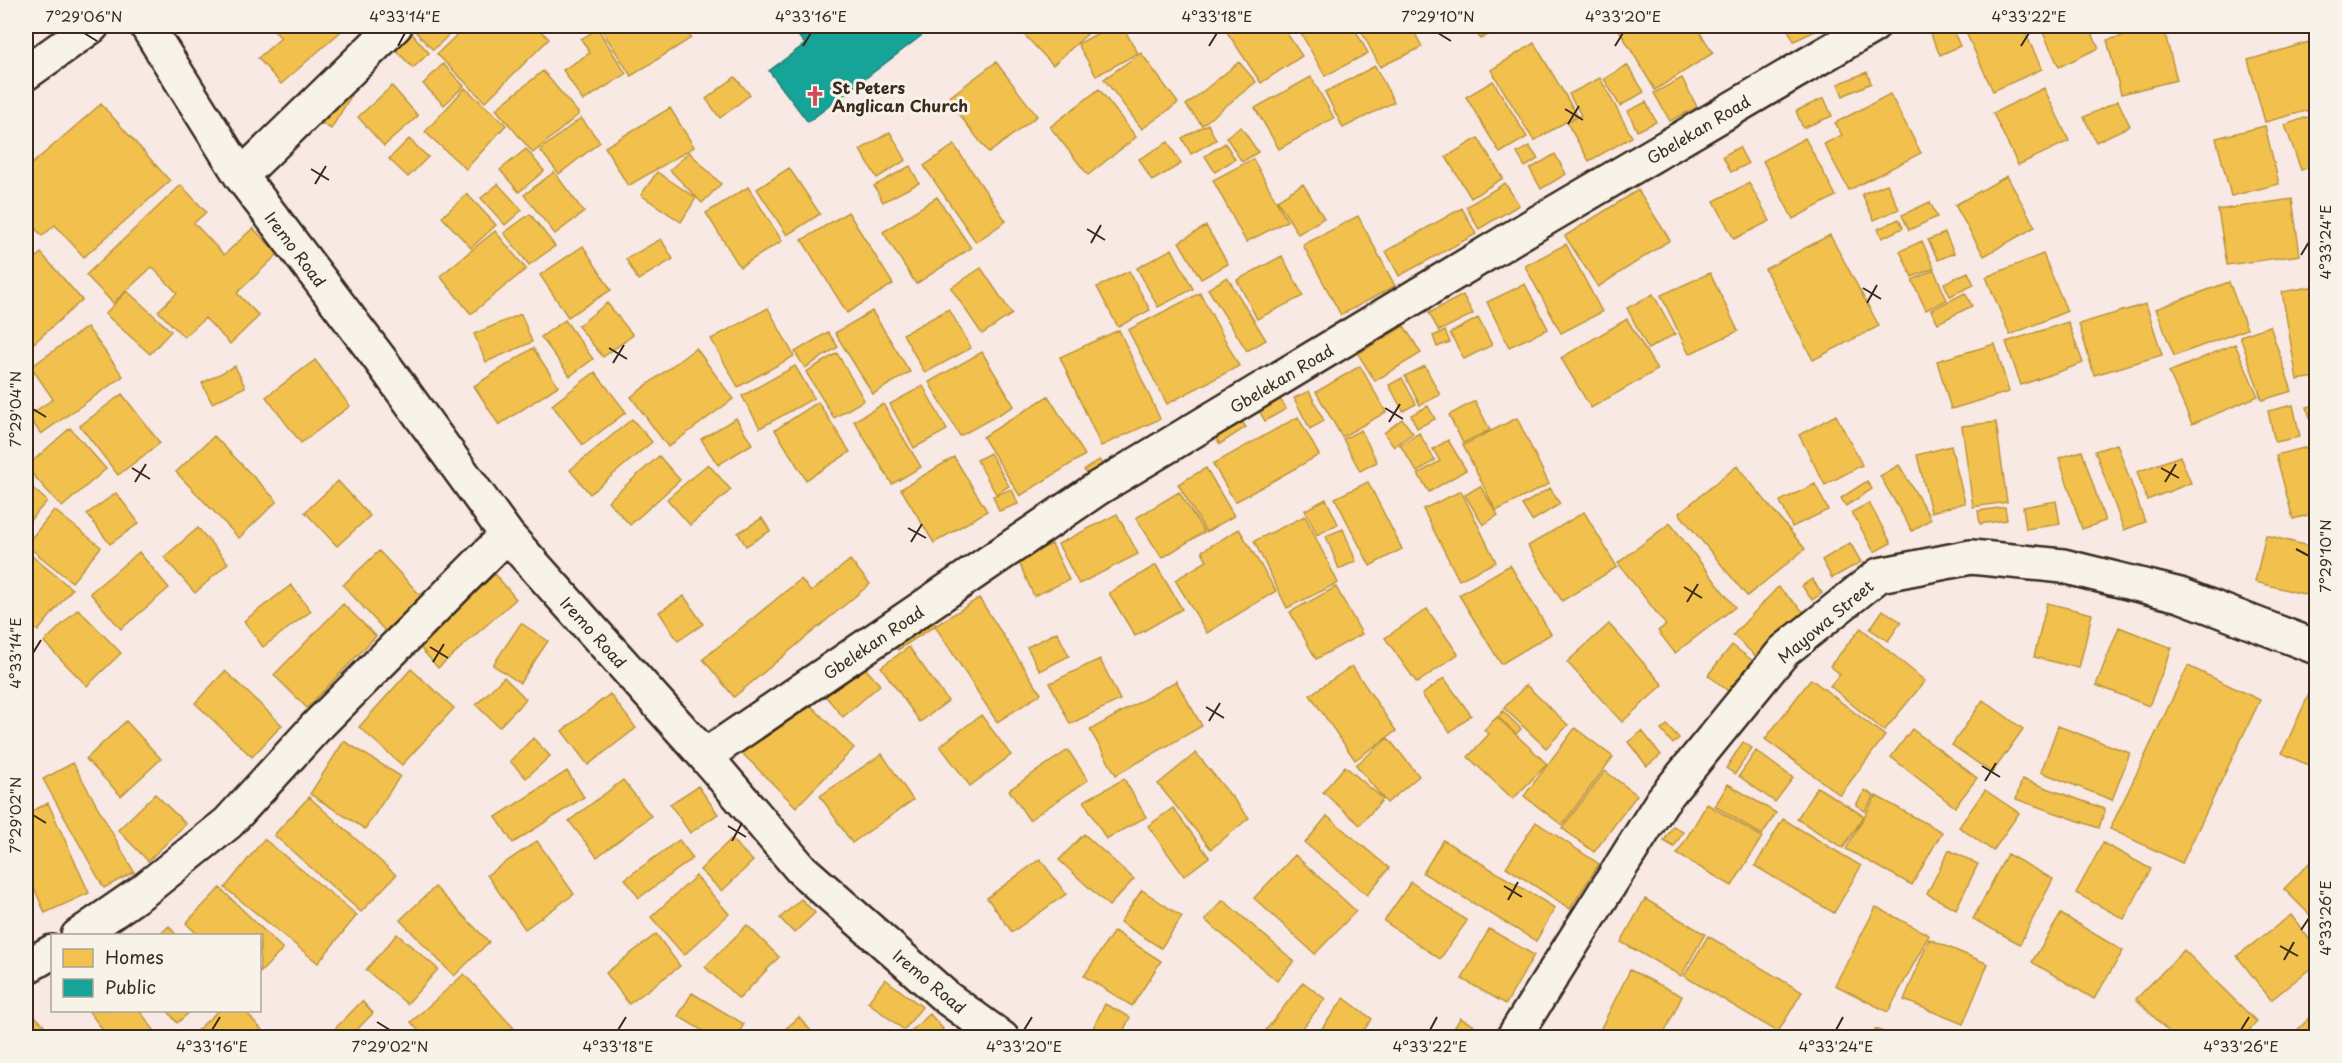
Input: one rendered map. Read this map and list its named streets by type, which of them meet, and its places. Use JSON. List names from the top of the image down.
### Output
{
  "streets": {
    "street": ["Gbelekan Road", "Iremo Road", "Mayowa Street"]
  },
  "crossings": [
    ["Gbelekan Road", "Iremo Road"]
  ],
  "places": {
    "church": ["St Peters Anglican Church"]
  },
  "legend": ["Homes", "Public"],
  "coordinates": [
    "7°29'06\"N",
    "4°33'14\"E",
    "4°33'16\"E",
    "4°33'18\"E",
    "7°29'10\"N",
    "4°33'20\"E",
    "4°33'22\"E",
    "4°33'24\"E",
    "7°29'04\"N",
    "7°29'02\"N",
    "4°33'26\"E"
  ]
}
